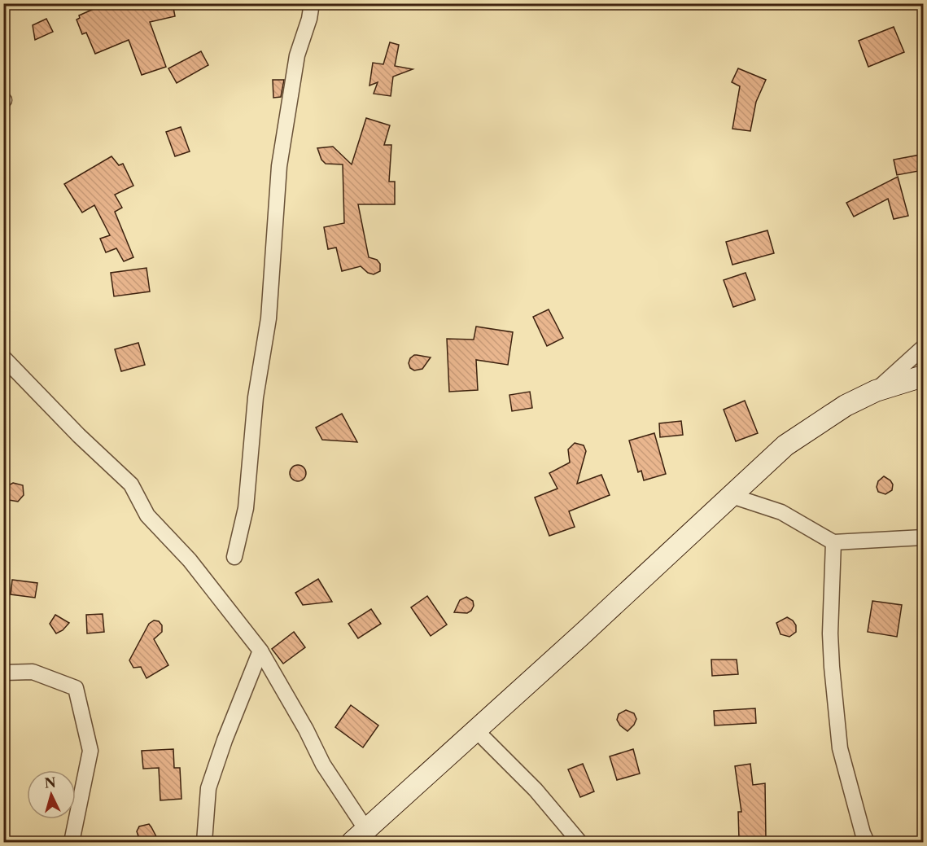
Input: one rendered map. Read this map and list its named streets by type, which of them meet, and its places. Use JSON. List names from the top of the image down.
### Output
{
  "north": "top"
}
